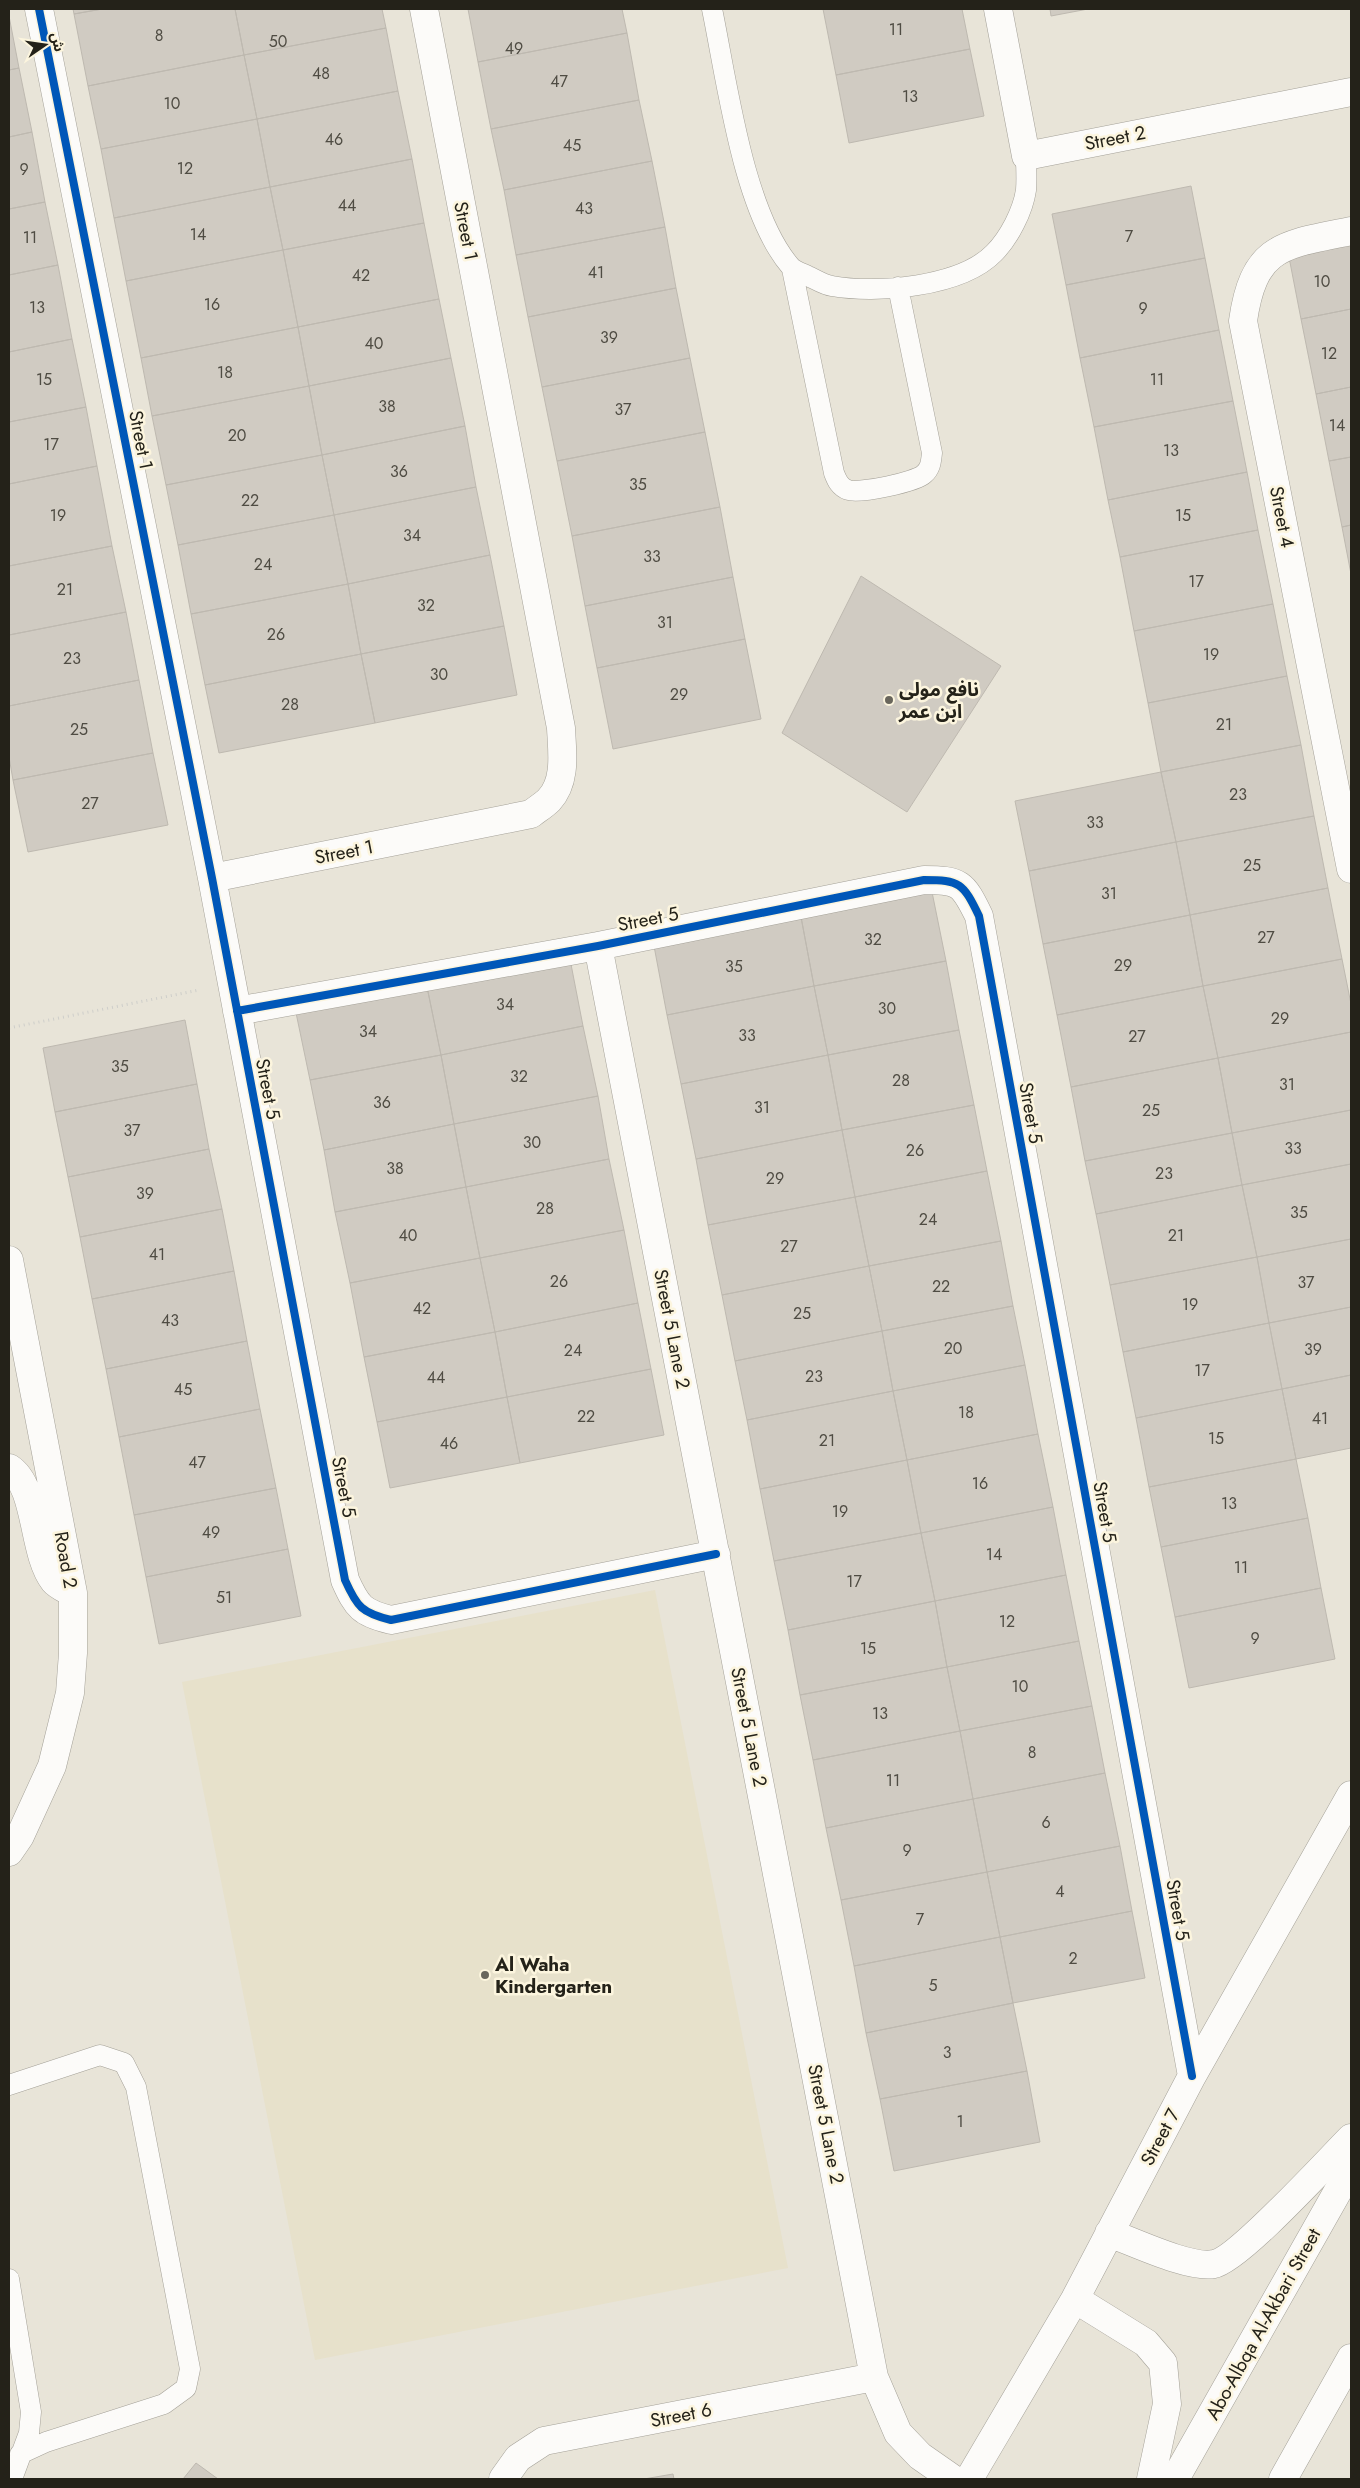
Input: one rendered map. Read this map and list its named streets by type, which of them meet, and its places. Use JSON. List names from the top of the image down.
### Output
{
  "streets": {
    "street": [
      "Street 2",
      "Street 1",
      "Street 4",
      "Street 5",
      "Street 5 Lane 2",
      "Road 2",
      "Street 7",
      "Abo-Albqa Al-Akbari Street",
      "Street 6"
    ]
  },
  "crossings": [
    ["Street 1", "Street 5"],
    ["Street 5", "Street 5 Lane 2"],
    ["Street 5", "Street 7"],
    ["Street 5 Lane 2", "Street 6"]
  ],
  "places": ["نافع مولى ابن عمر", "Al Waha Kindergarten"],
  "house_numbers": [
    "11",
    "8",
    "50",
    "49",
    "48",
    "47",
    "13",
    "10",
    "46",
    "45",
    "12",
    "9",
    "44",
    "43",
    "14",
    "7",
    "11",
    "41",
    "42",
    "10",
    "16",
    "13",
    "9",
    "39",
    "40",
    "12",
    "18",
    "15",
    "11",
    "38",
    "37",
    "14",
    "20",
    "17",
    "13",
    "36",
    "35",
    "22",
    "19",
    "15",
    "34",
    "33",
    "24",
    "17",
    "21",
    "32",
    "31",
    "26",
    "19",
    "23",
    "30",
    "29",
    "28",
    "21",
    "25",
    "23",
    "27",
    "33",
    "25",
    "31",
    "27",
    "32",
    "29",
    "35",
    "34",
    "30",
    "29",
    "34",
    "33",
    "27",
    "35",
    "32",
    "28",
    "31",
    "36",
    "31",
    "25",
    "37",
    "30",
    "33",
    "26",
    "38",
    "23",
    "29",
    "39",
    "28",
    "35",
    "24",
    "40",
    "21",
    "27",
    "41",
    "26",
    "37",
    "22",
    "19",
    "42",
    "25",
    "43",
    "20",
    "39",
    "24",
    "17",
    "23",
    "44",
    "45",
    "18",
    "22",
    "41",
    "15",
    "21",
    "46",
    "47",
    "16",
    "13",
    "19",
    "49",
    "14",
    "11",
    "17",
    "51",
    "12",
    "9",
    "15",
    "10",
    "13",
    "8",
    "11",
    "6",
    "9",
    "4",
    "7",
    "2",
    "5",
    "3",
    "1"
  ],
  "north": "right"
}
